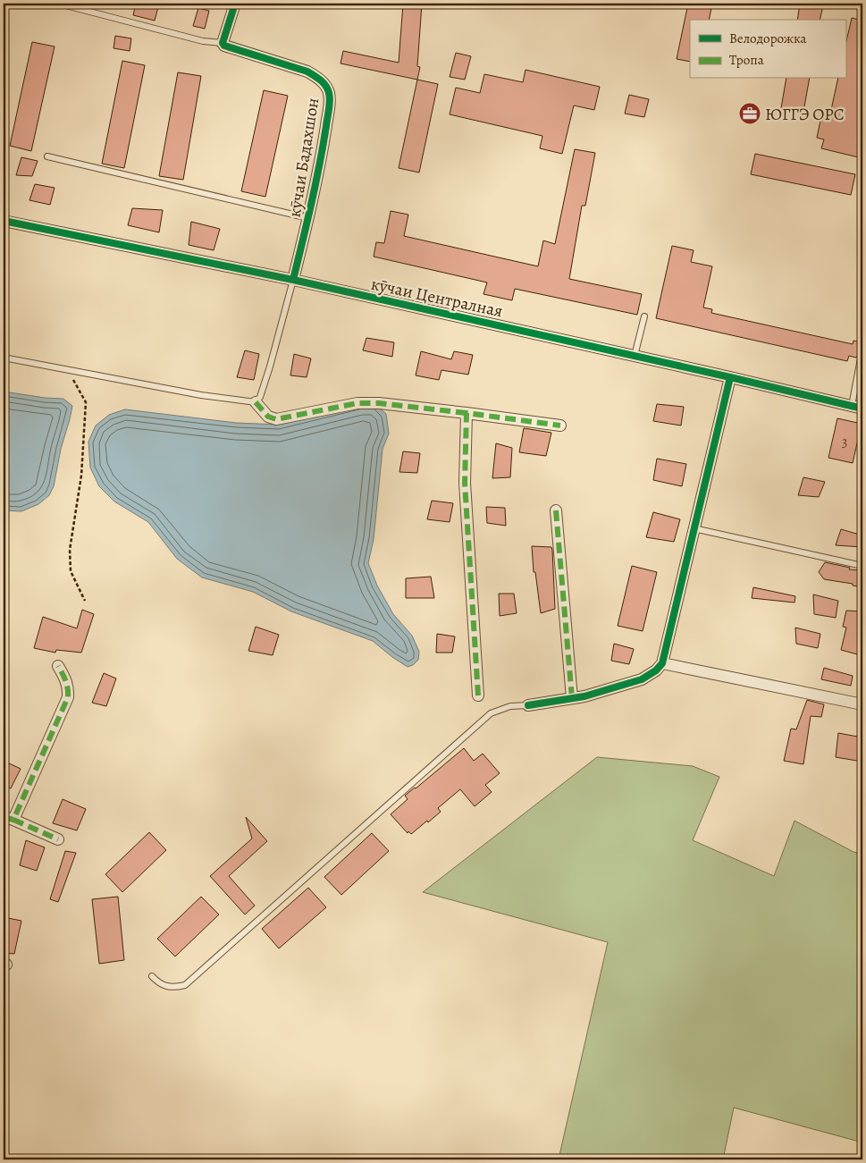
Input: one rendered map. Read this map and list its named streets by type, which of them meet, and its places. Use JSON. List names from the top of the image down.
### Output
{
  "streets": {
    "street": ["кӯчаи Бадахшон", "кӯчаи Централная"]
  },
  "crossings": [
    ["кӯчаи Бадахшон", "кӯчаи Централная"]
  ],
  "places": {
    "office": ["ЮГГЭ ОРС"]
  },
  "house_numbers": ["3"],
  "legend": ["Велодорожка", "Тропа"]
}
